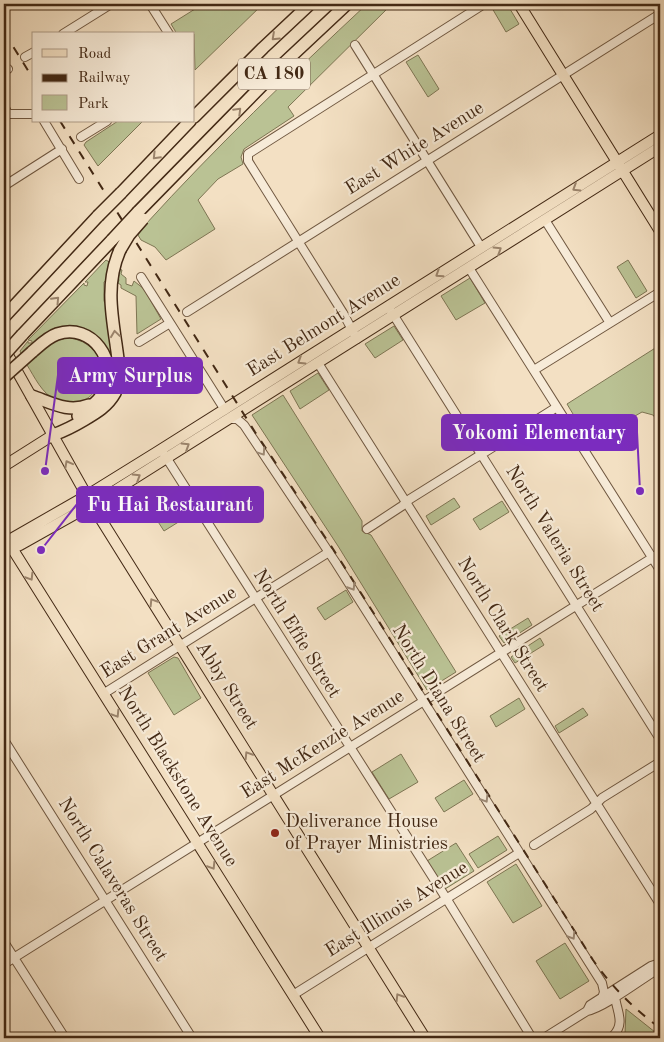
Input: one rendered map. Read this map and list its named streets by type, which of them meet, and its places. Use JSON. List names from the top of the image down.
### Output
{
  "streets": {
    "highway": ["CA 180"],
    "main road": ["East Belmont Avenue", "Abby Street", "North Blackstone Avenue"],
    "street": [
      "East White Avenue",
      "North Valeria Street",
      "North Clark Street",
      "East Grant Avenue",
      "North Effie Street",
      "North Diana Street",
      "East McKenzie Avenue",
      "North Calaveras Street",
      "East Illinois Avenue"
    ]
  },
  "crossings": [
    ["East Belmont Avenue", "North Valeria Street"],
    ["East Belmont Avenue", "North Clark Street"],
    ["East Belmont Avenue", "North Effie Street"],
    ["East Belmont Avenue", "Abby Street"],
    ["East Belmont Avenue", "North Diana Street"],
    ["East Belmont Avenue", "North Blackstone Avenue"],
    ["North Valeria Street", "East McKenzie Avenue"],
    ["North Clark Street", "East McKenzie Avenue"],
    ["East Grant Avenue", "North Effie Street"],
    ["East Grant Avenue", "Abby Street"],
    ["East Grant Avenue", "North Diana Street"],
    ["East Grant Avenue", "North Blackstone Avenue"],
    ["North Effie Street", "East McKenzie Avenue"],
    ["North Effie Street", "East Illinois Avenue"],
    ["Abby Street", "East McKenzie Avenue"],
    ["Abby Street", "East Illinois Avenue"],
    ["North Diana Street", "East McKenzie Avenue"],
    ["North Diana Street", "East Illinois Avenue"],
    ["East McKenzie Avenue", "North Blackstone Avenue"],
    ["East McKenzie Avenue", "North Calaveras Street"],
    ["North Blackstone Avenue", "East Illinois Avenue"]
  ],
  "one_way": ["Abby Street", "North Diana Street", "North Blackstone Avenue"],
  "places": [
    "Army Surplus",
    "Yokomi Elementary",
    "Fu Hai Restaurant",
    "Deliverance House of Prayer Ministries"
  ],
  "legend": ["Road", "Railway", "Park"]
}
